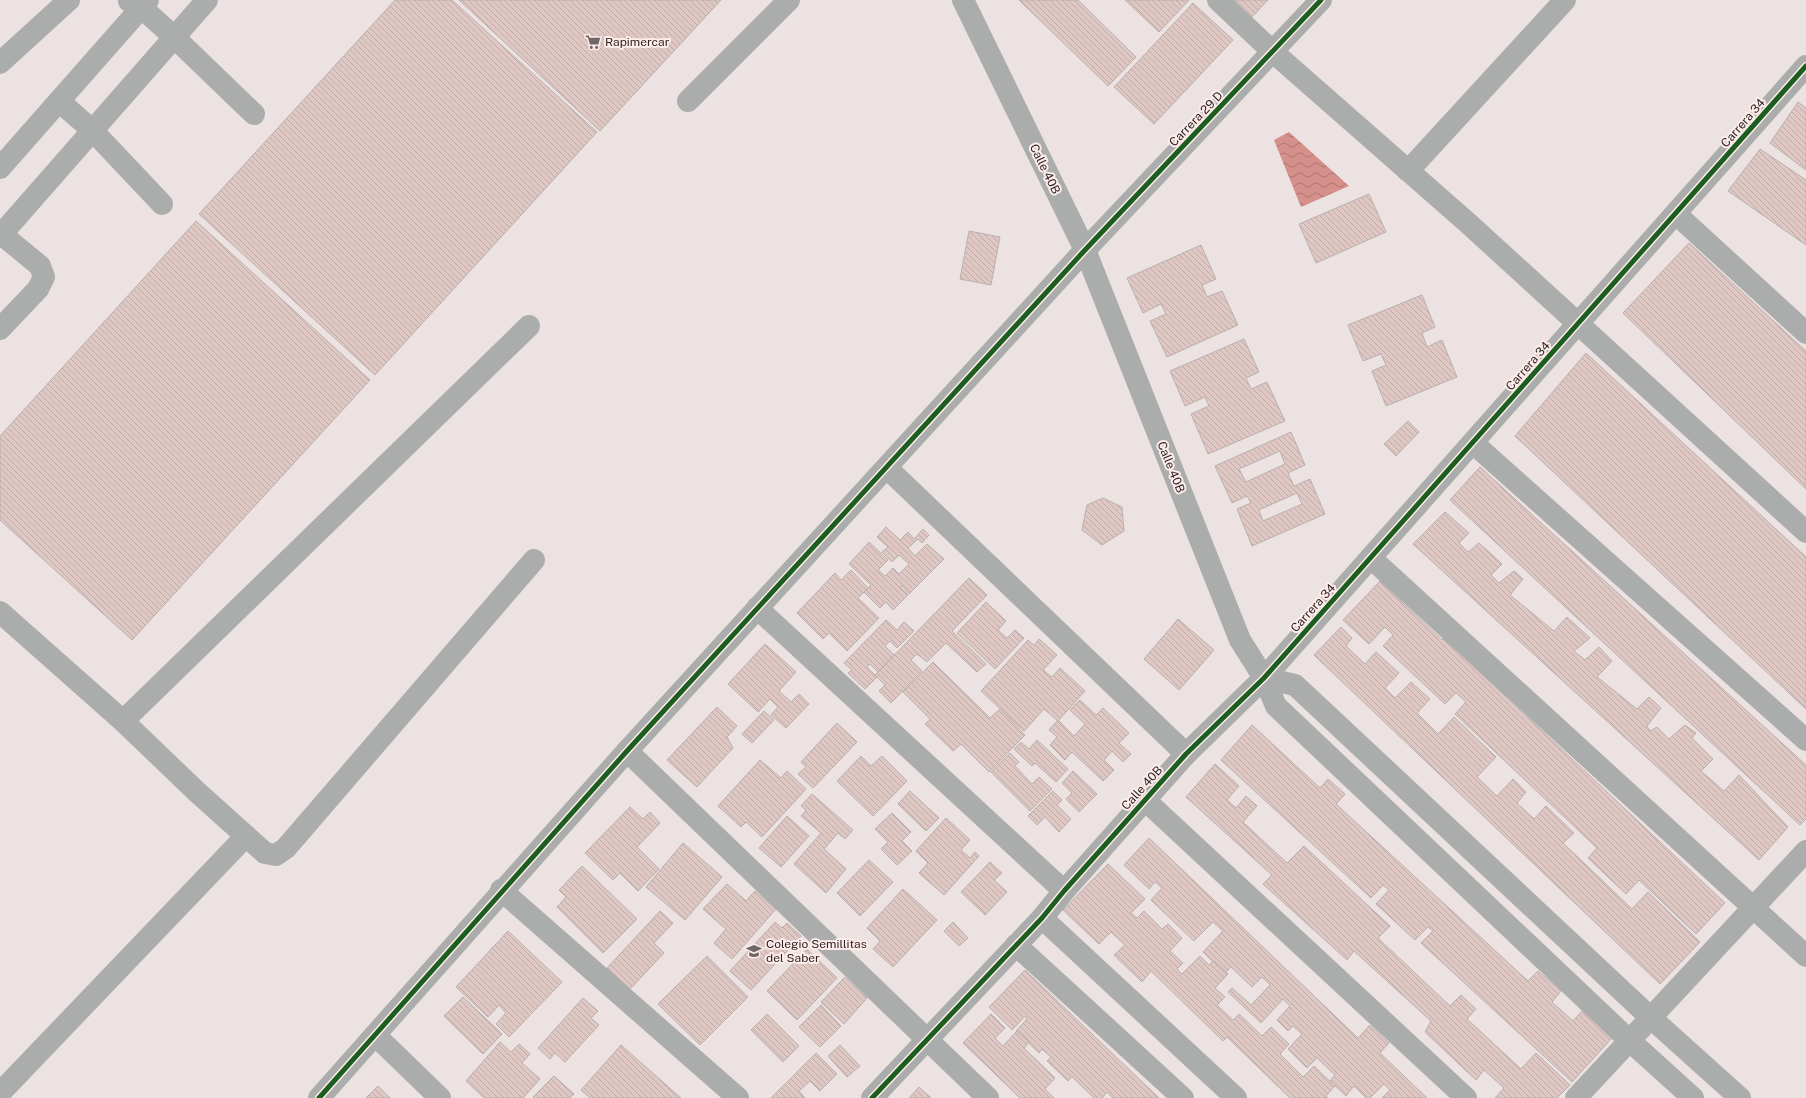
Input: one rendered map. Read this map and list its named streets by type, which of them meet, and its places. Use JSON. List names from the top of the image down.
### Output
{
  "streets": {
    "street": ["Carrera 29 D", "Carrera 34", "Calle 40B"]
  },
  "crossings": [
    ["Carrera 29 D", "Calle 40B"],
    ["Carrera 34", "Calle 40B"]
  ],
  "places": {
    "supermarket": ["Rapimercar"],
    "school or university": ["Colegio Semillitas del Saber"]
  }
}
